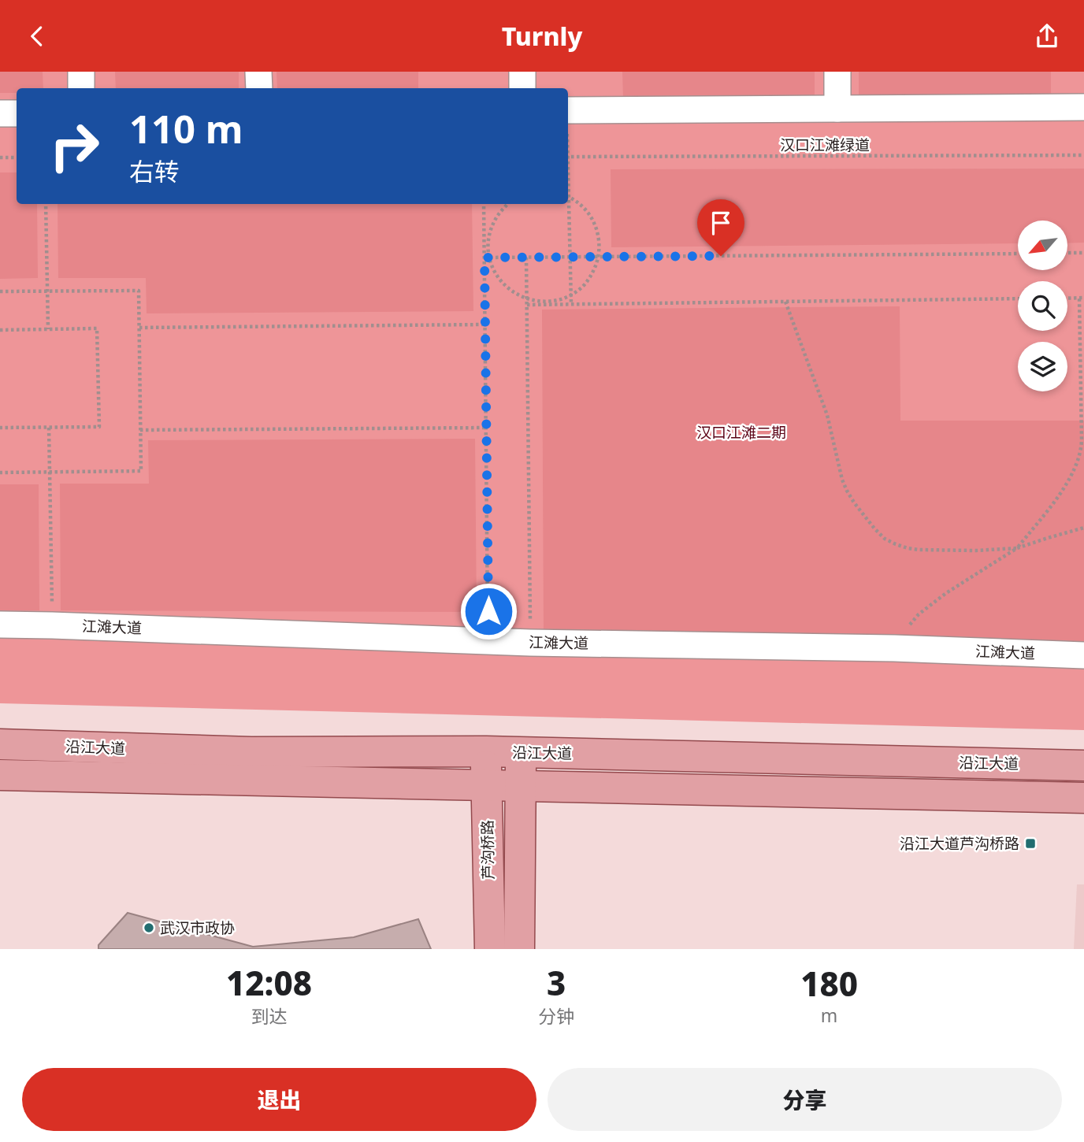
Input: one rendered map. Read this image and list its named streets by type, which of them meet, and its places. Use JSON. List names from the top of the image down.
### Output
{
  "streets": {
    "main road": ["沿江大道", "芦沟桥路"],
    "street": ["江滩大道"],
    "path": ["汉口江滩绿道"]
  },
  "crossings": [
    ["沿江大道", "芦沟桥路"]
  ],
  "parks": ["汉口江滩二期"],
  "places": {
    "transit": ["沿江大道芦沟桥路"],
    "other": ["武汉市政协"]
  },
  "north": "bottom left",
  "page": {
    "header": "Turnly",
    "turn": ["110 m", "右转"],
    "eta": [
      "12:08",
      "到达",
      "3",
      "分钟",
      "180",
      "m"
    ],
    "buttons": ["退出", "分享"]
  }
}
